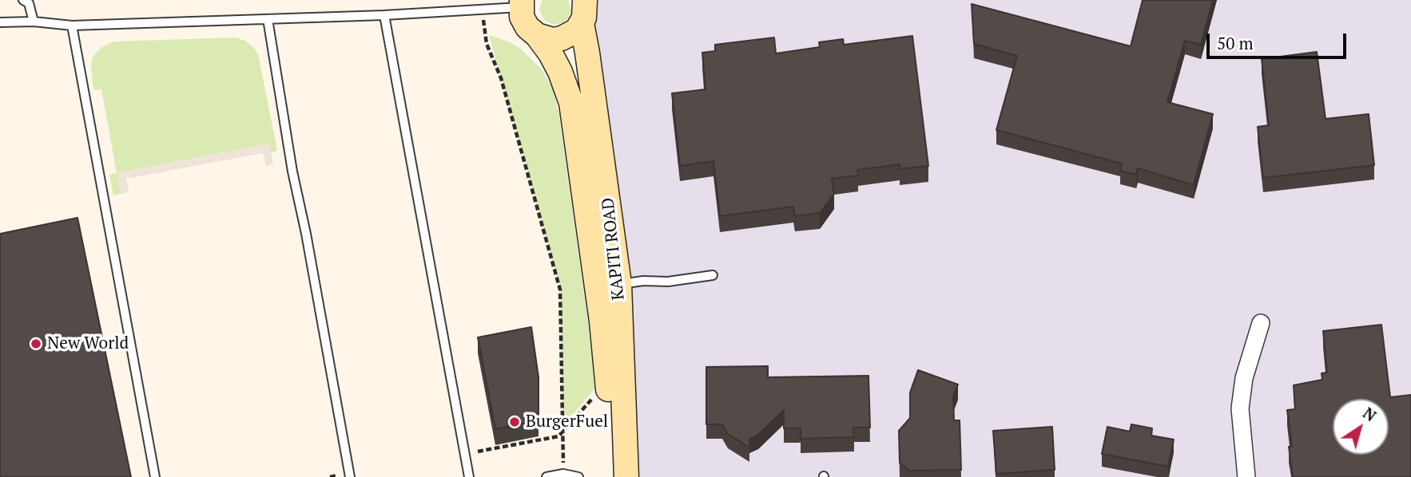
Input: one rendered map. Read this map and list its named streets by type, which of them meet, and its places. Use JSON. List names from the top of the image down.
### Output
{
  "streets": {
    "main road": ["KAPITI ROAD"]
  },
  "places": ["New World", "BurgerFuel"],
  "scale_bar": "50 m",
  "north": "top right"
}
